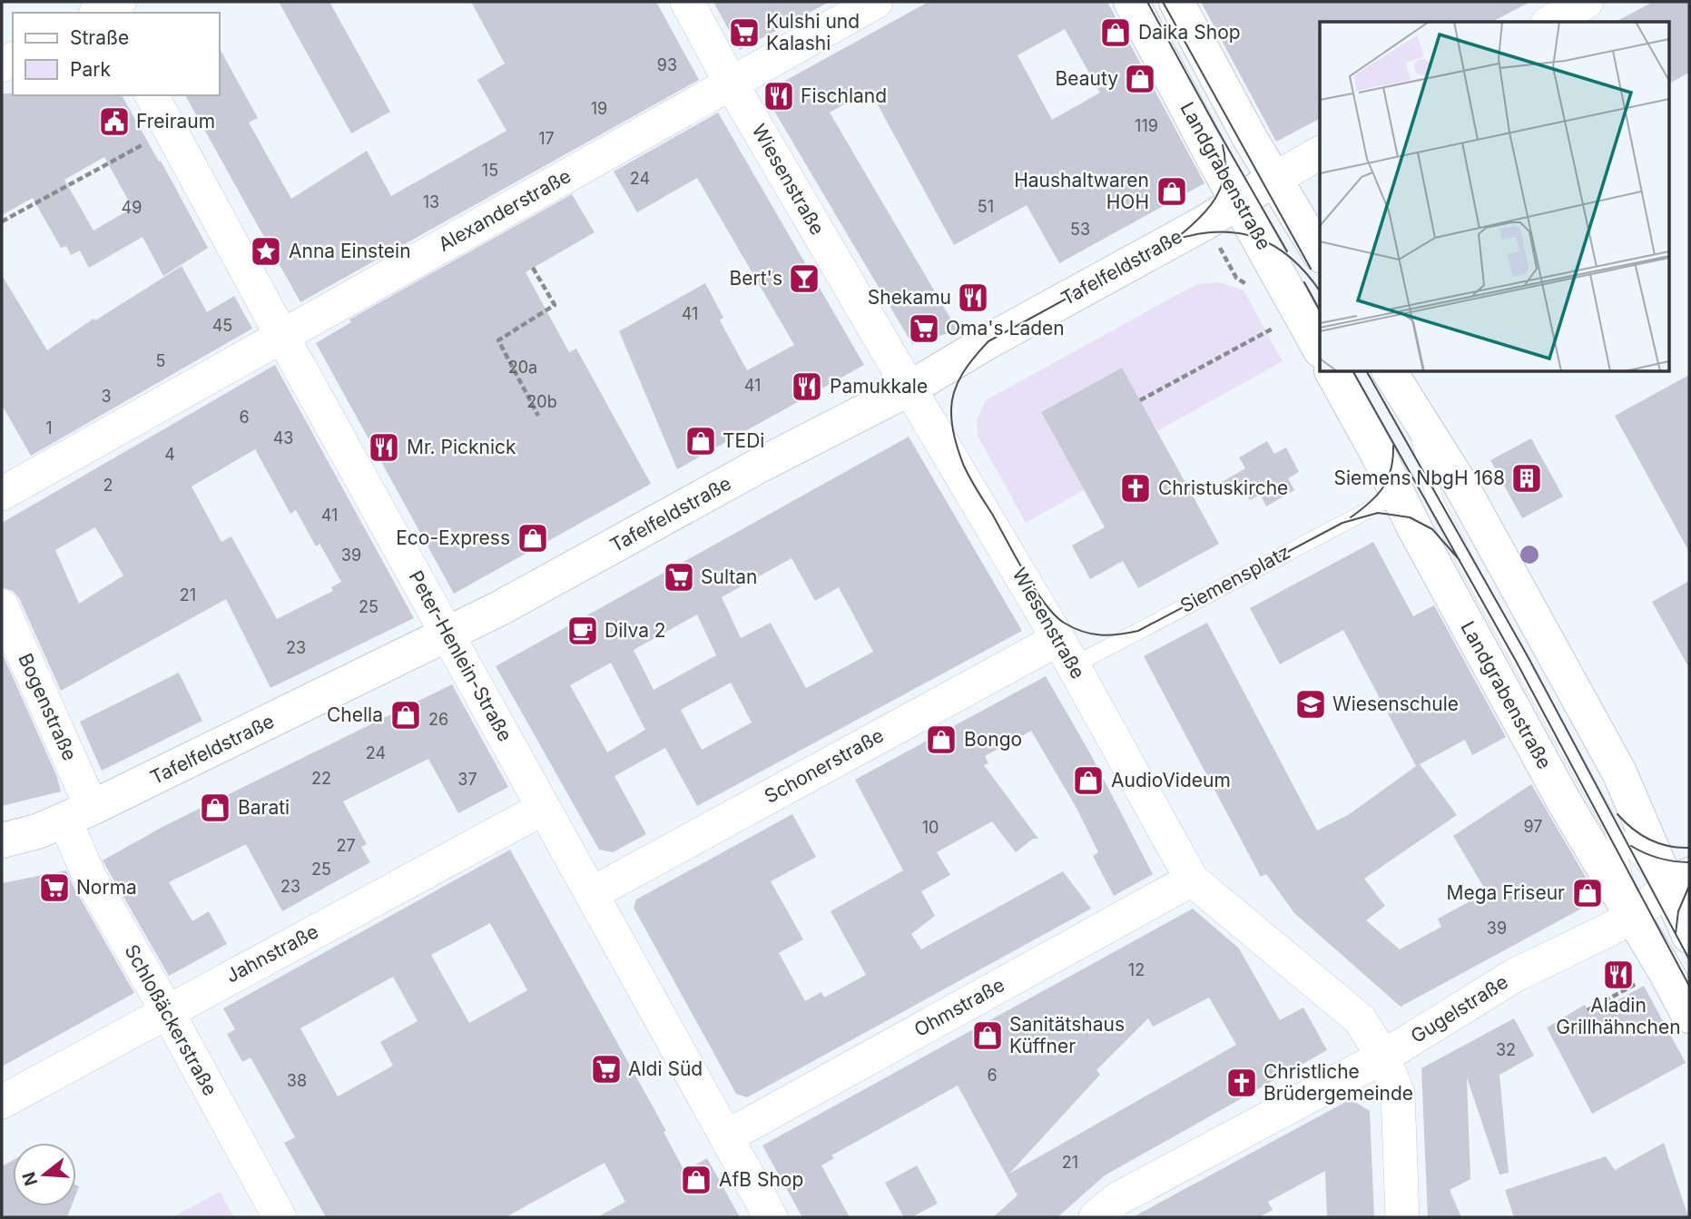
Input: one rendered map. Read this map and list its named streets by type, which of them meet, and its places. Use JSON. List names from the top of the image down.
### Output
{
  "streets": {
    "main road": ["Landgrabenstraße", "Tafelfeldstraße"],
    "street": [
      "Wiesenstraße",
      "Alexanderstraße",
      "Peter-Henlein-Straße",
      "Bogenstraße",
      "Schonerstraße",
      "Jahnstraße",
      "Ohmstraße",
      "Gugelstraße",
      "Schloßäckerstraße"
    ],
    "lane": ["Siemensplatz"]
  },
  "crossings": [
    ["Landgrabenstraße", "Tafelfeldstraße"],
    ["Landgrabenstraße", "Siemensplatz"],
    ["Landgrabenstraße", "Gugelstraße"],
    ["Wiesenstraße", "Alexanderstraße"],
    ["Wiesenstraße", "Tafelfeldstraße"],
    ["Wiesenstraße", "Siemensplatz"],
    ["Wiesenstraße", "Schonerstraße"],
    ["Wiesenstraße", "Ohmstraße"],
    ["Wiesenstraße", "Gugelstraße"],
    ["Alexanderstraße", "Peter-Henlein-Straße"],
    ["Tafelfeldstraße", "Peter-Henlein-Straße"],
    ["Tafelfeldstraße", "Bogenstraße"],
    ["Tafelfeldstraße", "Schloßäckerstraße"],
    ["Siemensplatz", "Schonerstraße"],
    ["Peter-Henlein-Straße", "Schonerstraße"],
    ["Peter-Henlein-Straße", "Jahnstraße"],
    ["Peter-Henlein-Straße", "Ohmstraße"],
    ["Bogenstraße", "Schloßäckerstraße"],
    ["Jahnstraße", "Schloßäckerstraße"]
  ],
  "places": {
    "supermarket": [
      "Kulshi und Kalashi",
      "Oma's Laden",
      "Sultan",
      "Norma",
      "Aldi Süd"
    ],
    "shop": [
      "Daika Shop",
      "Beauty",
      "Haushaltwaren HOH",
      "TEDi",
      "Eco-Express",
      "Chella",
      "Bongo",
      "AudioVideum",
      "Barati",
      "Mega Friseur",
      "Sanitätshaus Küffner",
      "AfB Shop"
    ],
    "restaurant": [
      "Fischland",
      "Shekamu",
      "Pamukkale",
      "Mr. Picknick",
      "Aladin Grillhähnchen"
    ],
    "public building": ["Freiraum"],
    "place": ["Anna Einstein"],
    "bar": ["Bert's"],
    "building": ["Siemens NbgH 168"],
    "church": ["Christuskirche", "Christliche Brüdergemeinde"],
    "cafe": ["Dilva 2"],
    "school or university": ["Wiesenschule"]
  },
  "house_numbers": [
    "93",
    "19",
    "119",
    "17",
    "15",
    "24",
    "13",
    "51",
    "49",
    "53",
    "41",
    "45",
    "5",
    "20a",
    "41",
    "3",
    "20b",
    "6",
    "1",
    "43",
    "4",
    "2",
    "41",
    "39",
    "21",
    "25",
    "23",
    "26",
    "24",
    "22",
    "37",
    "97",
    "10",
    "27",
    "25",
    "23",
    "39",
    "12",
    "32",
    "6",
    "38",
    "21"
  ],
  "legend": ["Straße", "Park"],
  "north": "left"
}
